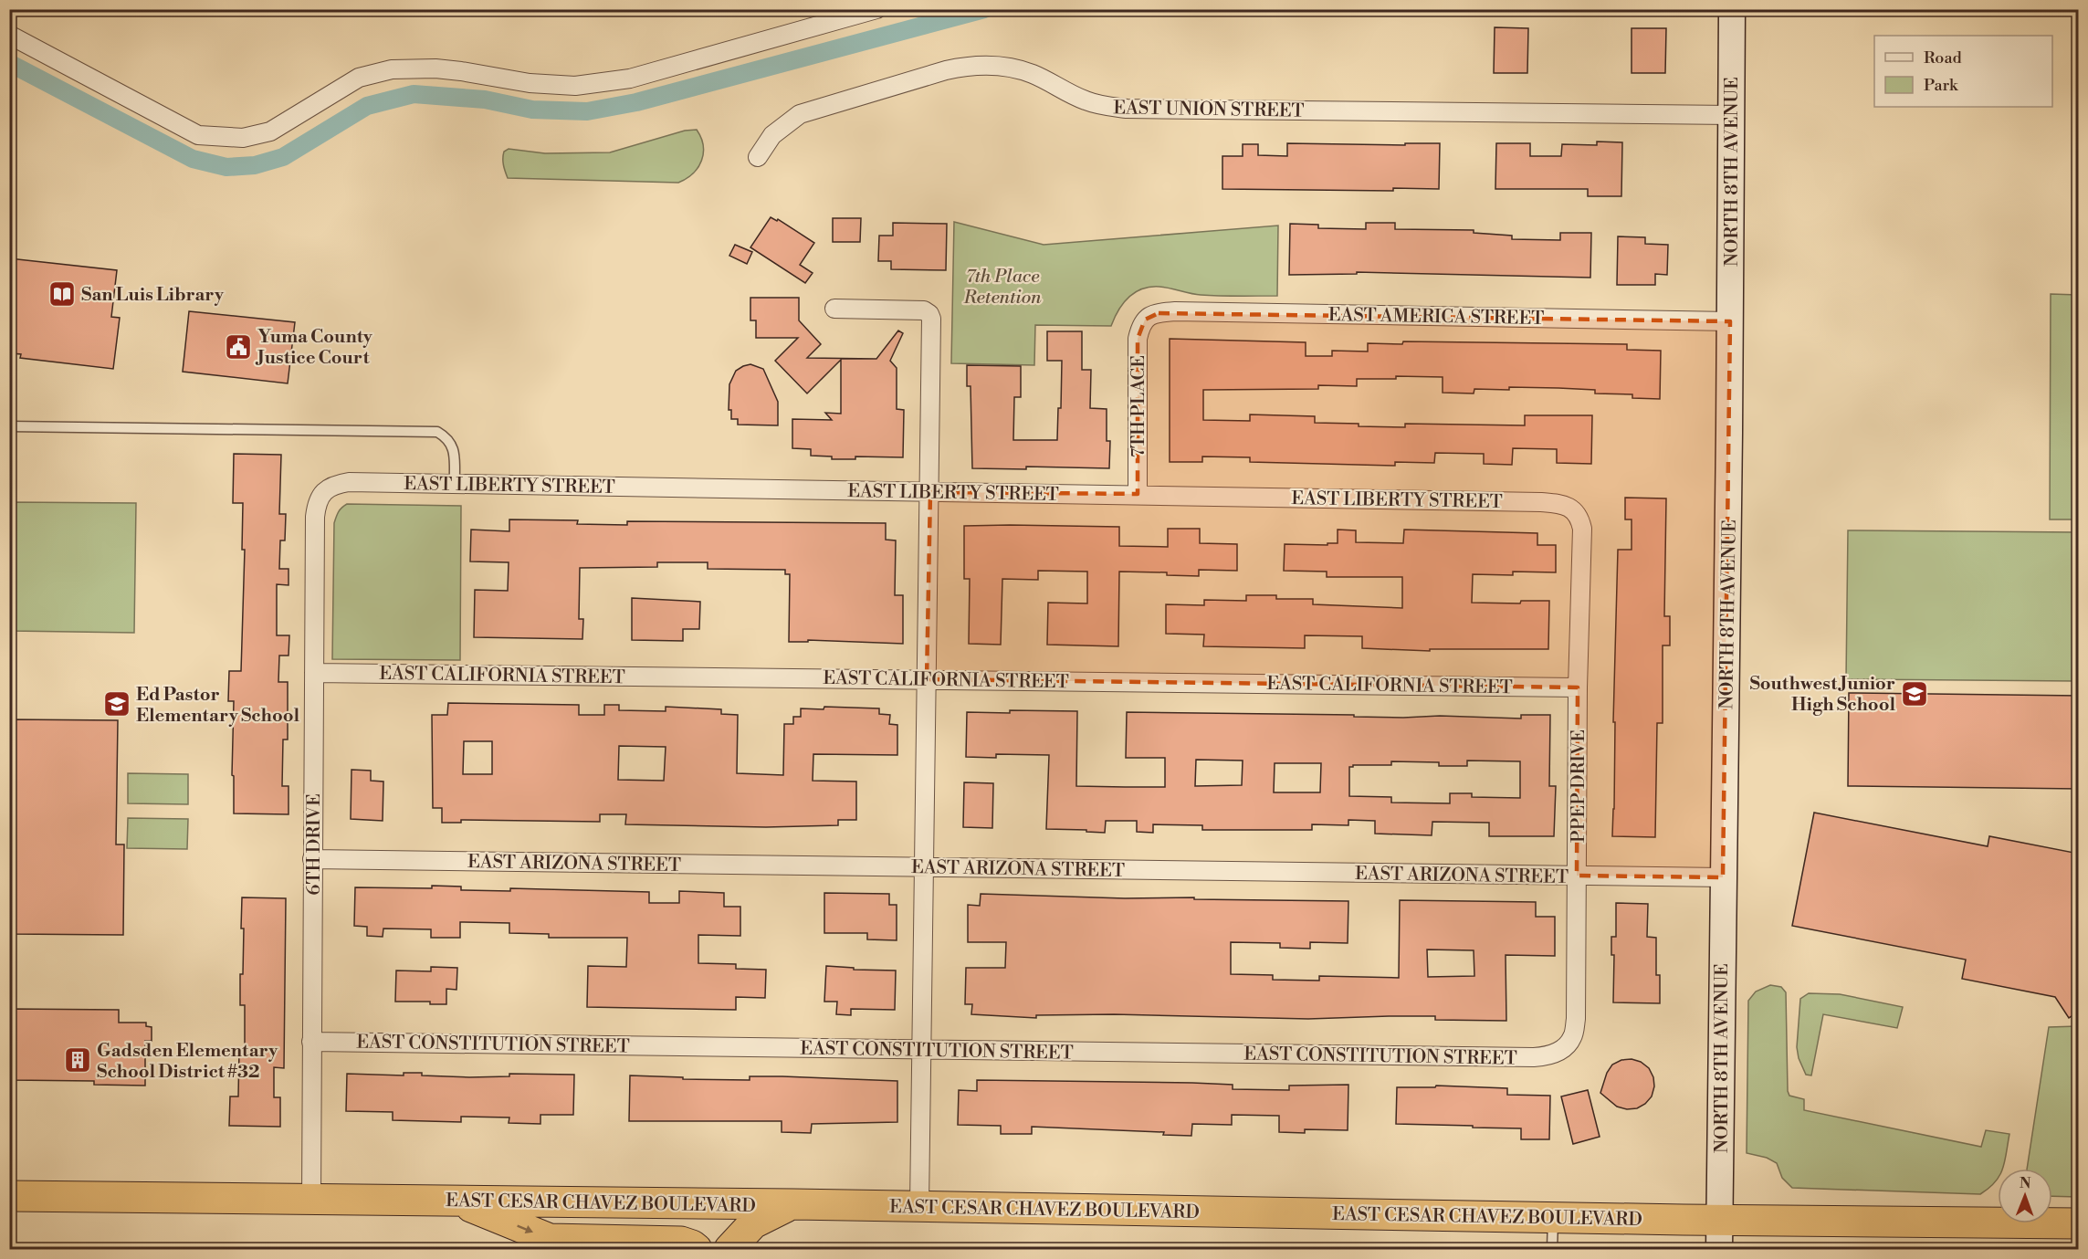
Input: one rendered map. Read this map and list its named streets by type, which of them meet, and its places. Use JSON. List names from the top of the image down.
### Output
{
  "streets": {
    "highway": ["EAST CESAR CHAVEZ BOULEVARD"],
    "main road": ["NORTH 8TH AVENUE"],
    "street": [
      "EAST UNION STREET",
      "EAST AMERICA STREET",
      "7TH PLACE",
      "EAST LIBERTY STREET",
      "EAST CALIFORNIA STREET",
      "PPEP DRIVE",
      "6TH DRIVE",
      "EAST ARIZONA STREET",
      "EAST CONSTITUTION STREET"
    ]
  },
  "crossings": [
    ["EAST UNION STREET", "NORTH 8TH AVENUE"],
    ["NORTH 8TH AVENUE", "EAST AMERICA STREET"],
    ["NORTH 8TH AVENUE", "EAST ARIZONA STREET"],
    ["NORTH 8TH AVENUE", "EAST CESAR CHAVEZ BOULEVARD"],
    ["EAST AMERICA STREET", "7TH PLACE"],
    ["7TH PLACE", "EAST LIBERTY STREET"],
    ["EAST LIBERTY STREET", "PPEP DRIVE"],
    ["EAST LIBERTY STREET", "6TH DRIVE"],
    ["EAST CALIFORNIA STREET", "PPEP DRIVE"],
    ["EAST CALIFORNIA STREET", "6TH DRIVE"],
    ["PPEP DRIVE", "EAST ARIZONA STREET"],
    ["PPEP DRIVE", "EAST CONSTITUTION STREET"],
    ["6TH DRIVE", "EAST ARIZONA STREET"],
    ["6TH DRIVE", "EAST CONSTITUTION STREET"],
    ["6TH DRIVE", "EAST CESAR CHAVEZ BOULEVARD"]
  ],
  "parks": ["7th Place Retention"],
  "places": {
    "library": ["San Luis Library"],
    "public building": ["Yuma County Justice Court"],
    "school or university": ["Southwest Junior High School", "Ed Pastor Elementary School"],
    "building": ["Gadsden Elementary School District #32"]
  },
  "legend": ["Road", "Park"],
  "north": "top"
}
